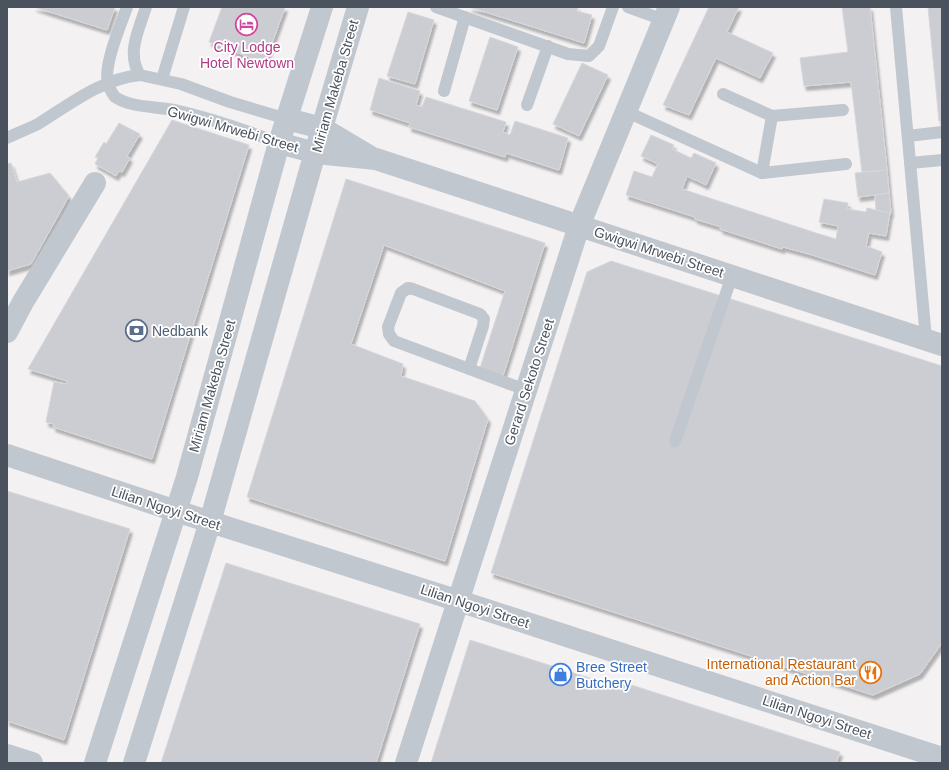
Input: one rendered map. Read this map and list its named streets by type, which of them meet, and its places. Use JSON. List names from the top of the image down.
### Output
{
  "streets": {
    "street": [
      "Miriam Makeba Street",
      "Gwigwi Mrwebi Street",
      "Gerard Sekoto Street",
      "Lilian Ngoyi Street"
    ]
  },
  "crossings": [
    ["Miriam Makeba Street", "Gwigwi Mrwebi Street"],
    ["Miriam Makeba Street", "Lilian Ngoyi Street"],
    ["Gwigwi Mrwebi Street", "Gerard Sekoto Street"],
    ["Gerard Sekoto Street", "Lilian Ngoyi Street"]
  ],
  "places": {
    "hotel": ["City Lodge Hotel Newtown"],
    "bank": ["Nedbank"],
    "restaurant": ["International Restaurant and Action Bar"],
    "shop": ["Bree Street Butchery"]
  }
}
